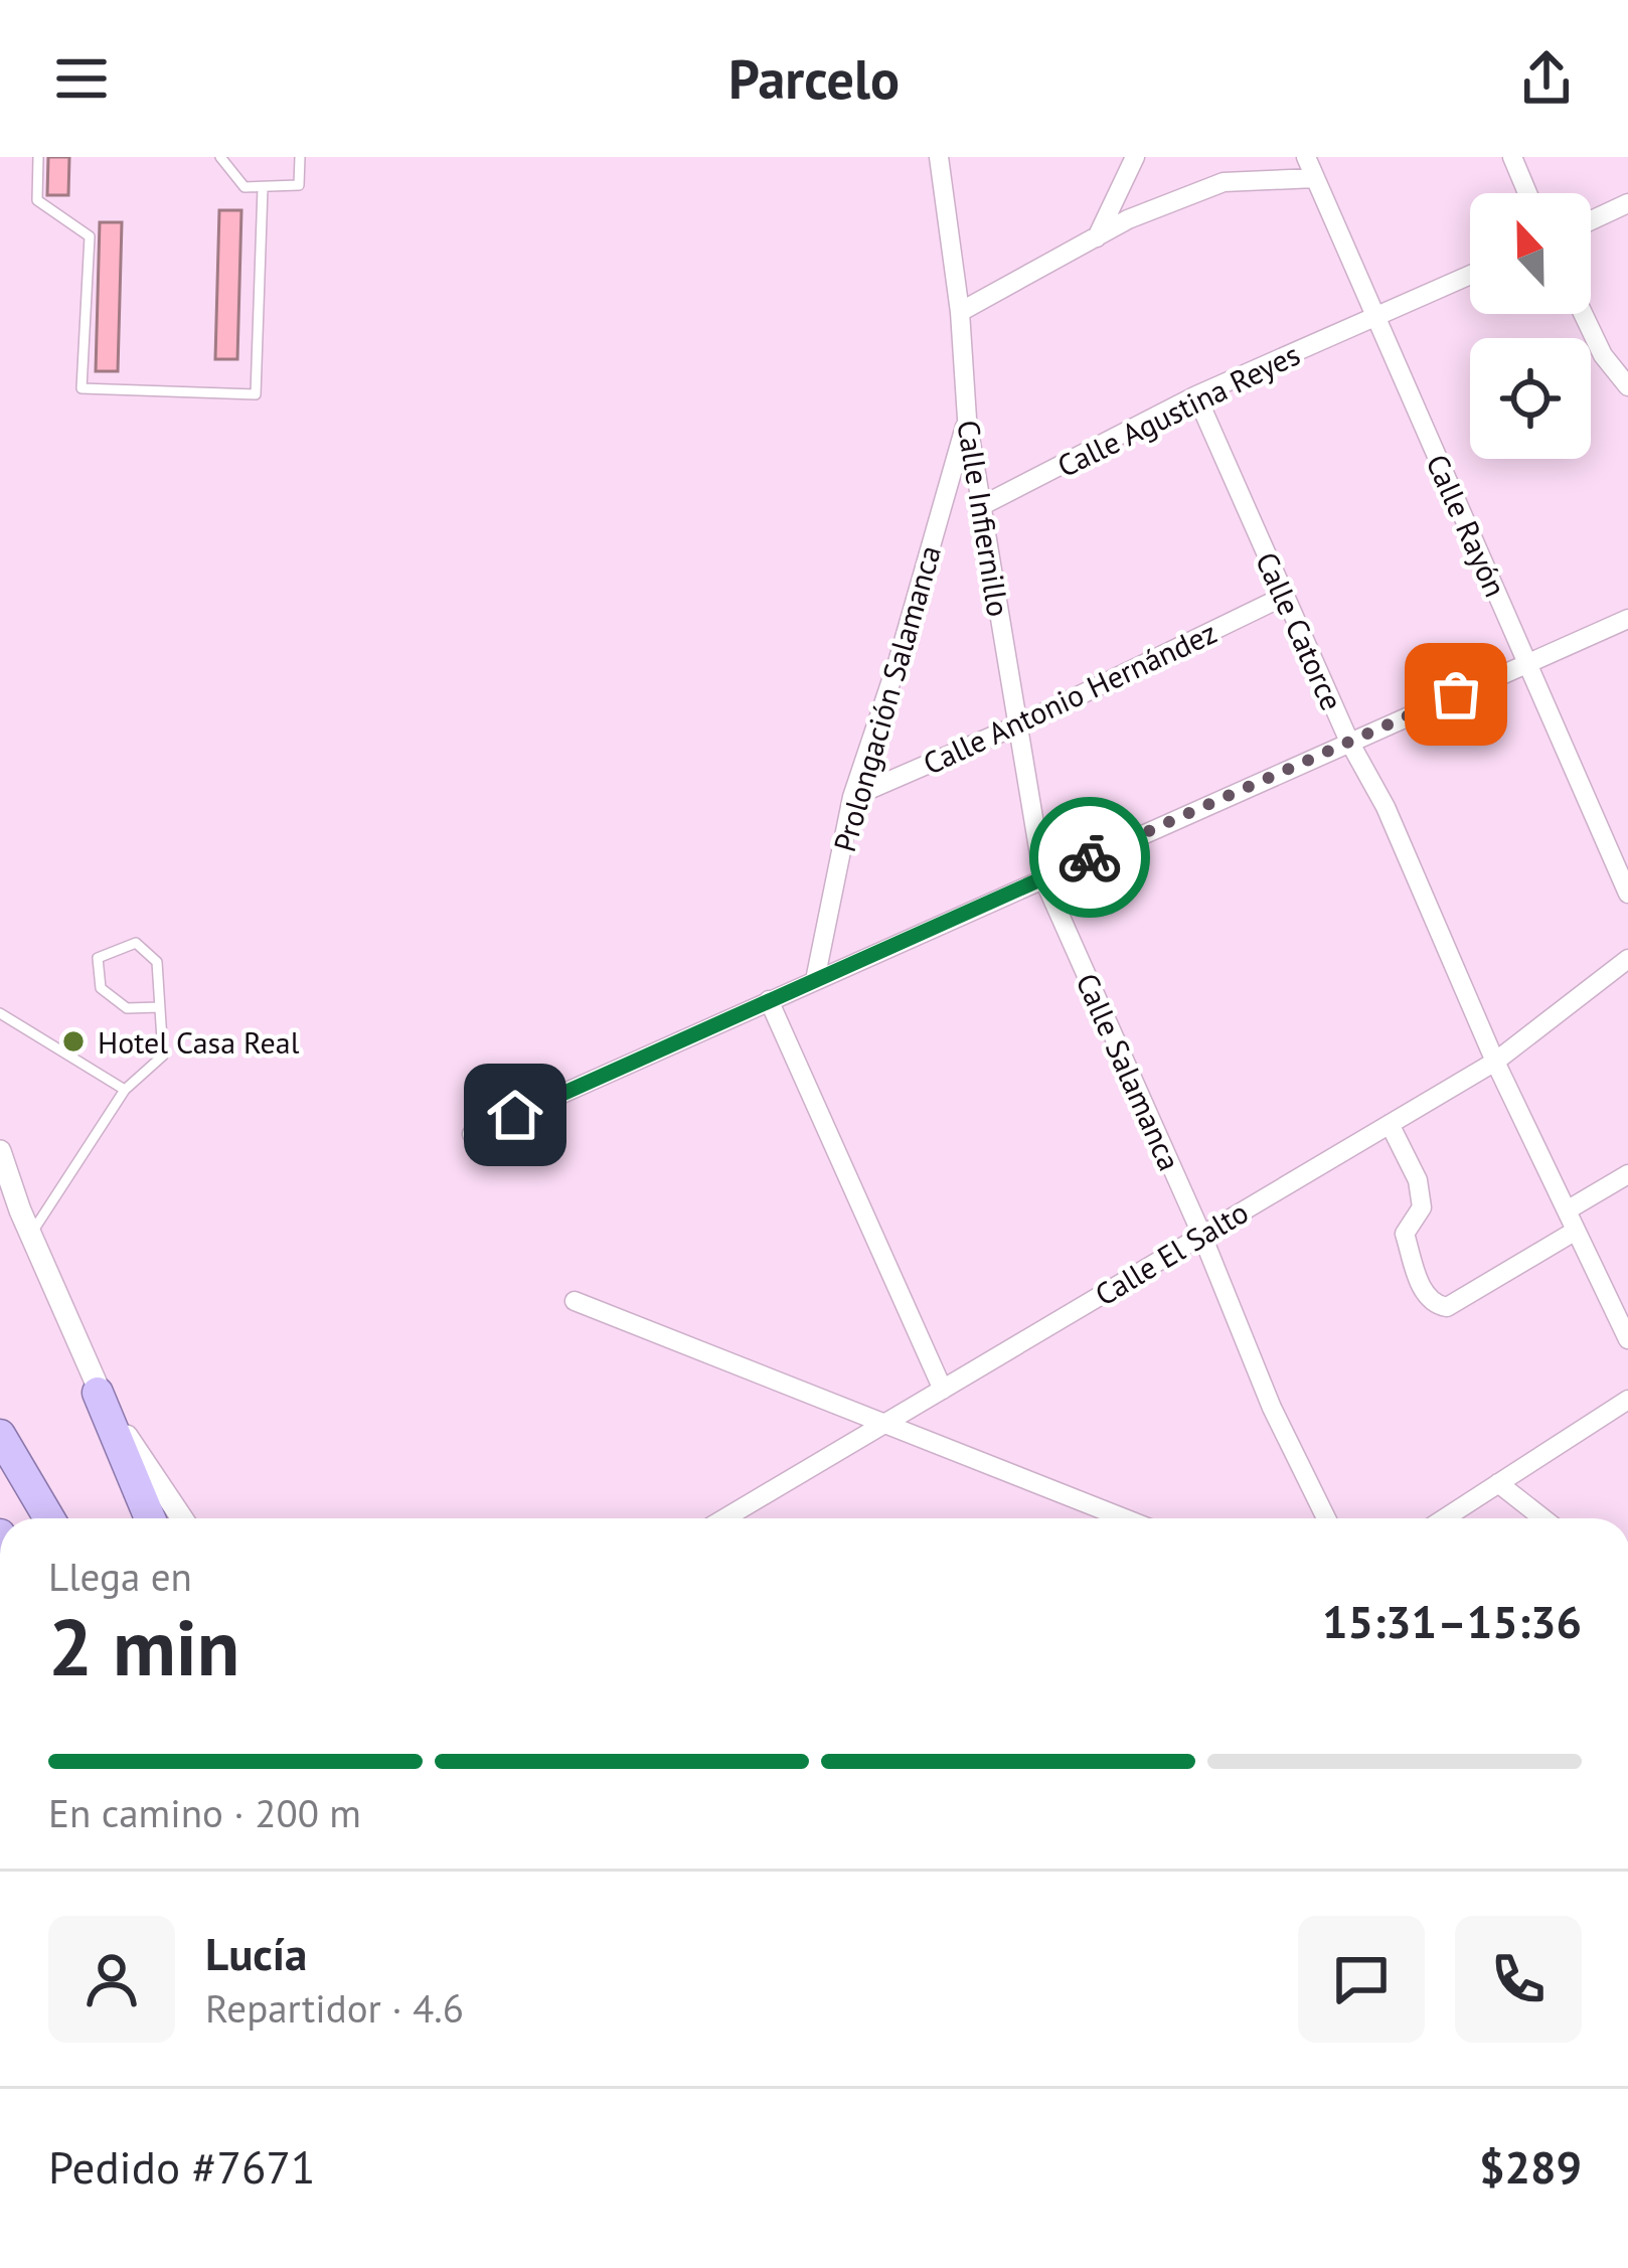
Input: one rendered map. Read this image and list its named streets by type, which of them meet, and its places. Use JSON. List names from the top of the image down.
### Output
{
  "streets": {
    "street": [
      "Calle Agustina Reyes",
      "Calle Infiernillo",
      "Calle Rayón",
      "Calle Catorce",
      "Calle Antonio Hernández",
      "Prolongación Salamanca",
      "Calle Salamanca",
      "Calle El Salto"
    ]
  },
  "crossings": [
    ["Calle Agustina Reyes", "Calle Infiernillo"],
    ["Calle Agustina Reyes", "Calle Rayón"],
    ["Calle Agustina Reyes", "Calle Catorce"],
    ["Calle Infiernillo", "Calle Antonio Hernández"],
    ["Calle Infiernillo", "Prolongación Salamanca"],
    ["Calle Infiernillo", "Calle Salamanca"],
    ["Calle Catorce", "Calle Antonio Hernández"],
    ["Calle Catorce", "Calle El Salto"],
    ["Calle Antonio Hernández", "Prolongación Salamanca"],
    ["Calle Salamanca", "Calle El Salto"]
  ],
  "places": ["Hotel Casa Real"],
  "north": "top",
  "page": {
    "header": "Parcelo",
    "heading": ["2 min", "Llega en", "15:31–15:36"],
    "panel": [
      "Lucía",
      "Repartidor · 4.6",
      "Pedido #7671",
      "$289"
    ],
    "bar": "En camino · 200 m"
  }
}
